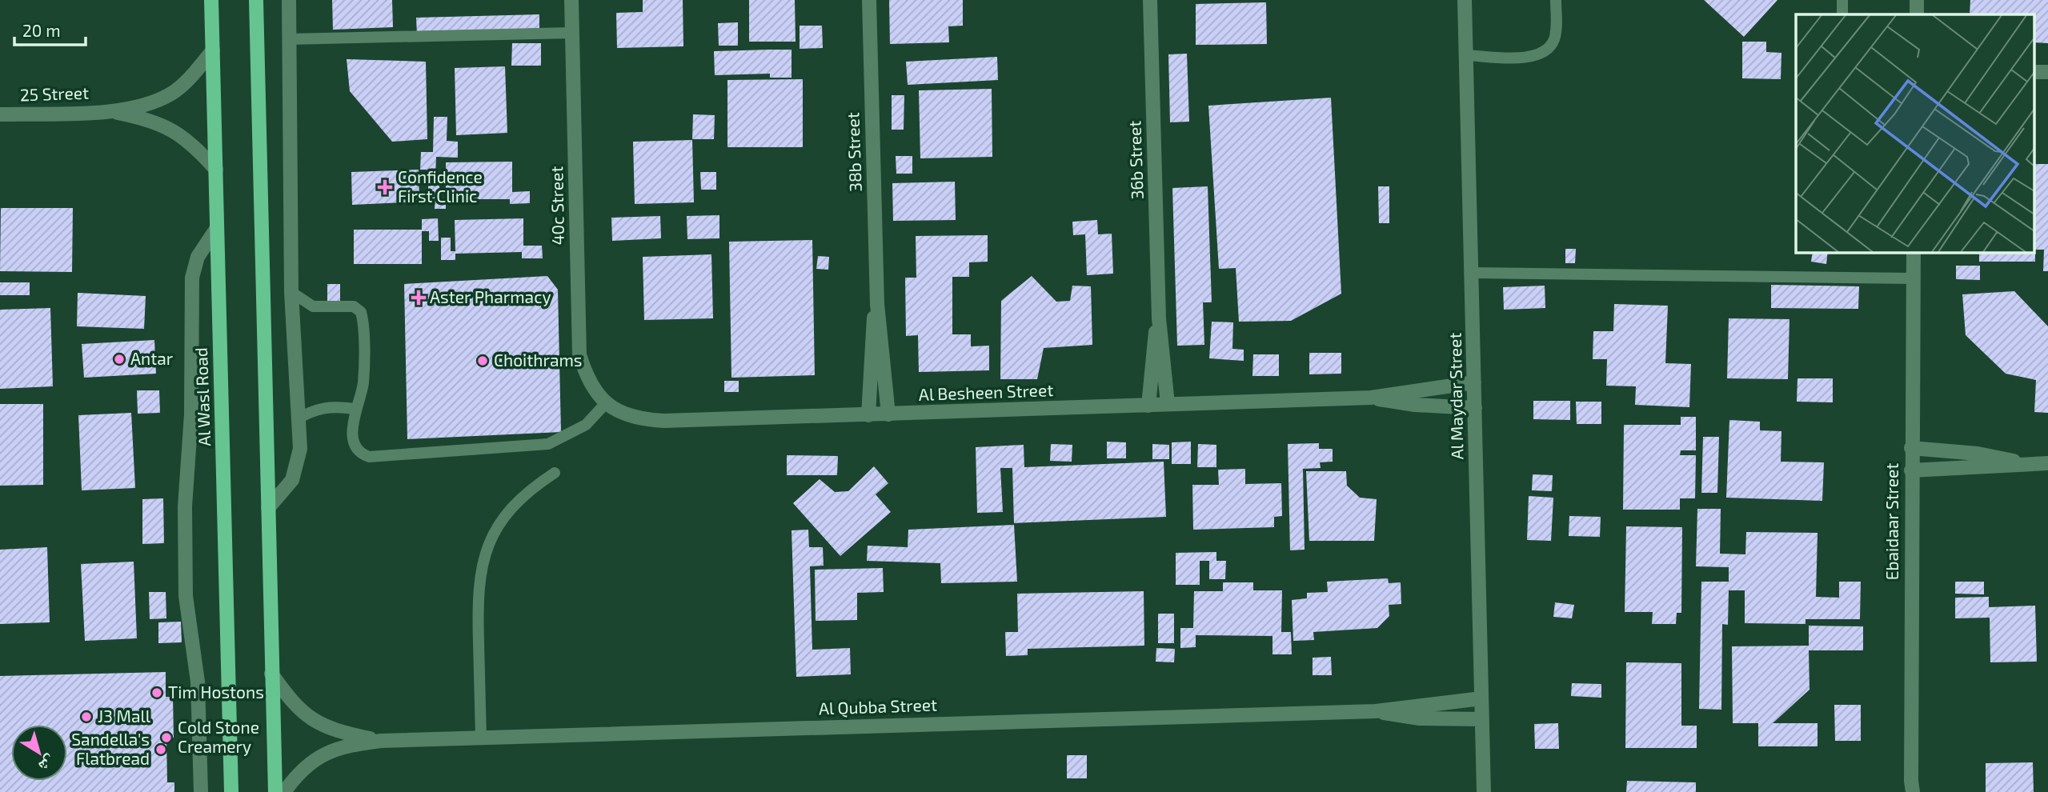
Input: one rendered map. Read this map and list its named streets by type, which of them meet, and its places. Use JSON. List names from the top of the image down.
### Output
{
  "streets": {
    "main road": ["Al Wasl Road"],
    "street": [
      "25 Street",
      "38b Street",
      "36b Street",
      "40c Street",
      "Al Besheen Street",
      "Al Maydar Street",
      "Ebaidaar Street",
      "Al Qubba Street"
    ]
  },
  "crossings": [
    ["25 Street", "Al Wasl Road"],
    ["38b Street", "Al Besheen Street"],
    ["36b Street", "Al Besheen Street"],
    ["40c Street", "Al Besheen Street"],
    ["Al Besheen Street", "Al Maydar Street"],
    ["Al Maydar Street", "Al Qubba Street"]
  ],
  "places": {
    "health": ["Confidence First Clinic", "Aster Pharmacy"],
    "other": [
      "Antar",
      "Choithrams",
      "Tim Hostons",
      "J3 Mall",
      "Cold Stone Creamery",
      "Sandella's Flatbread"
    ]
  },
  "scale_bar": "20 m",
  "north": "bottom right"
}
